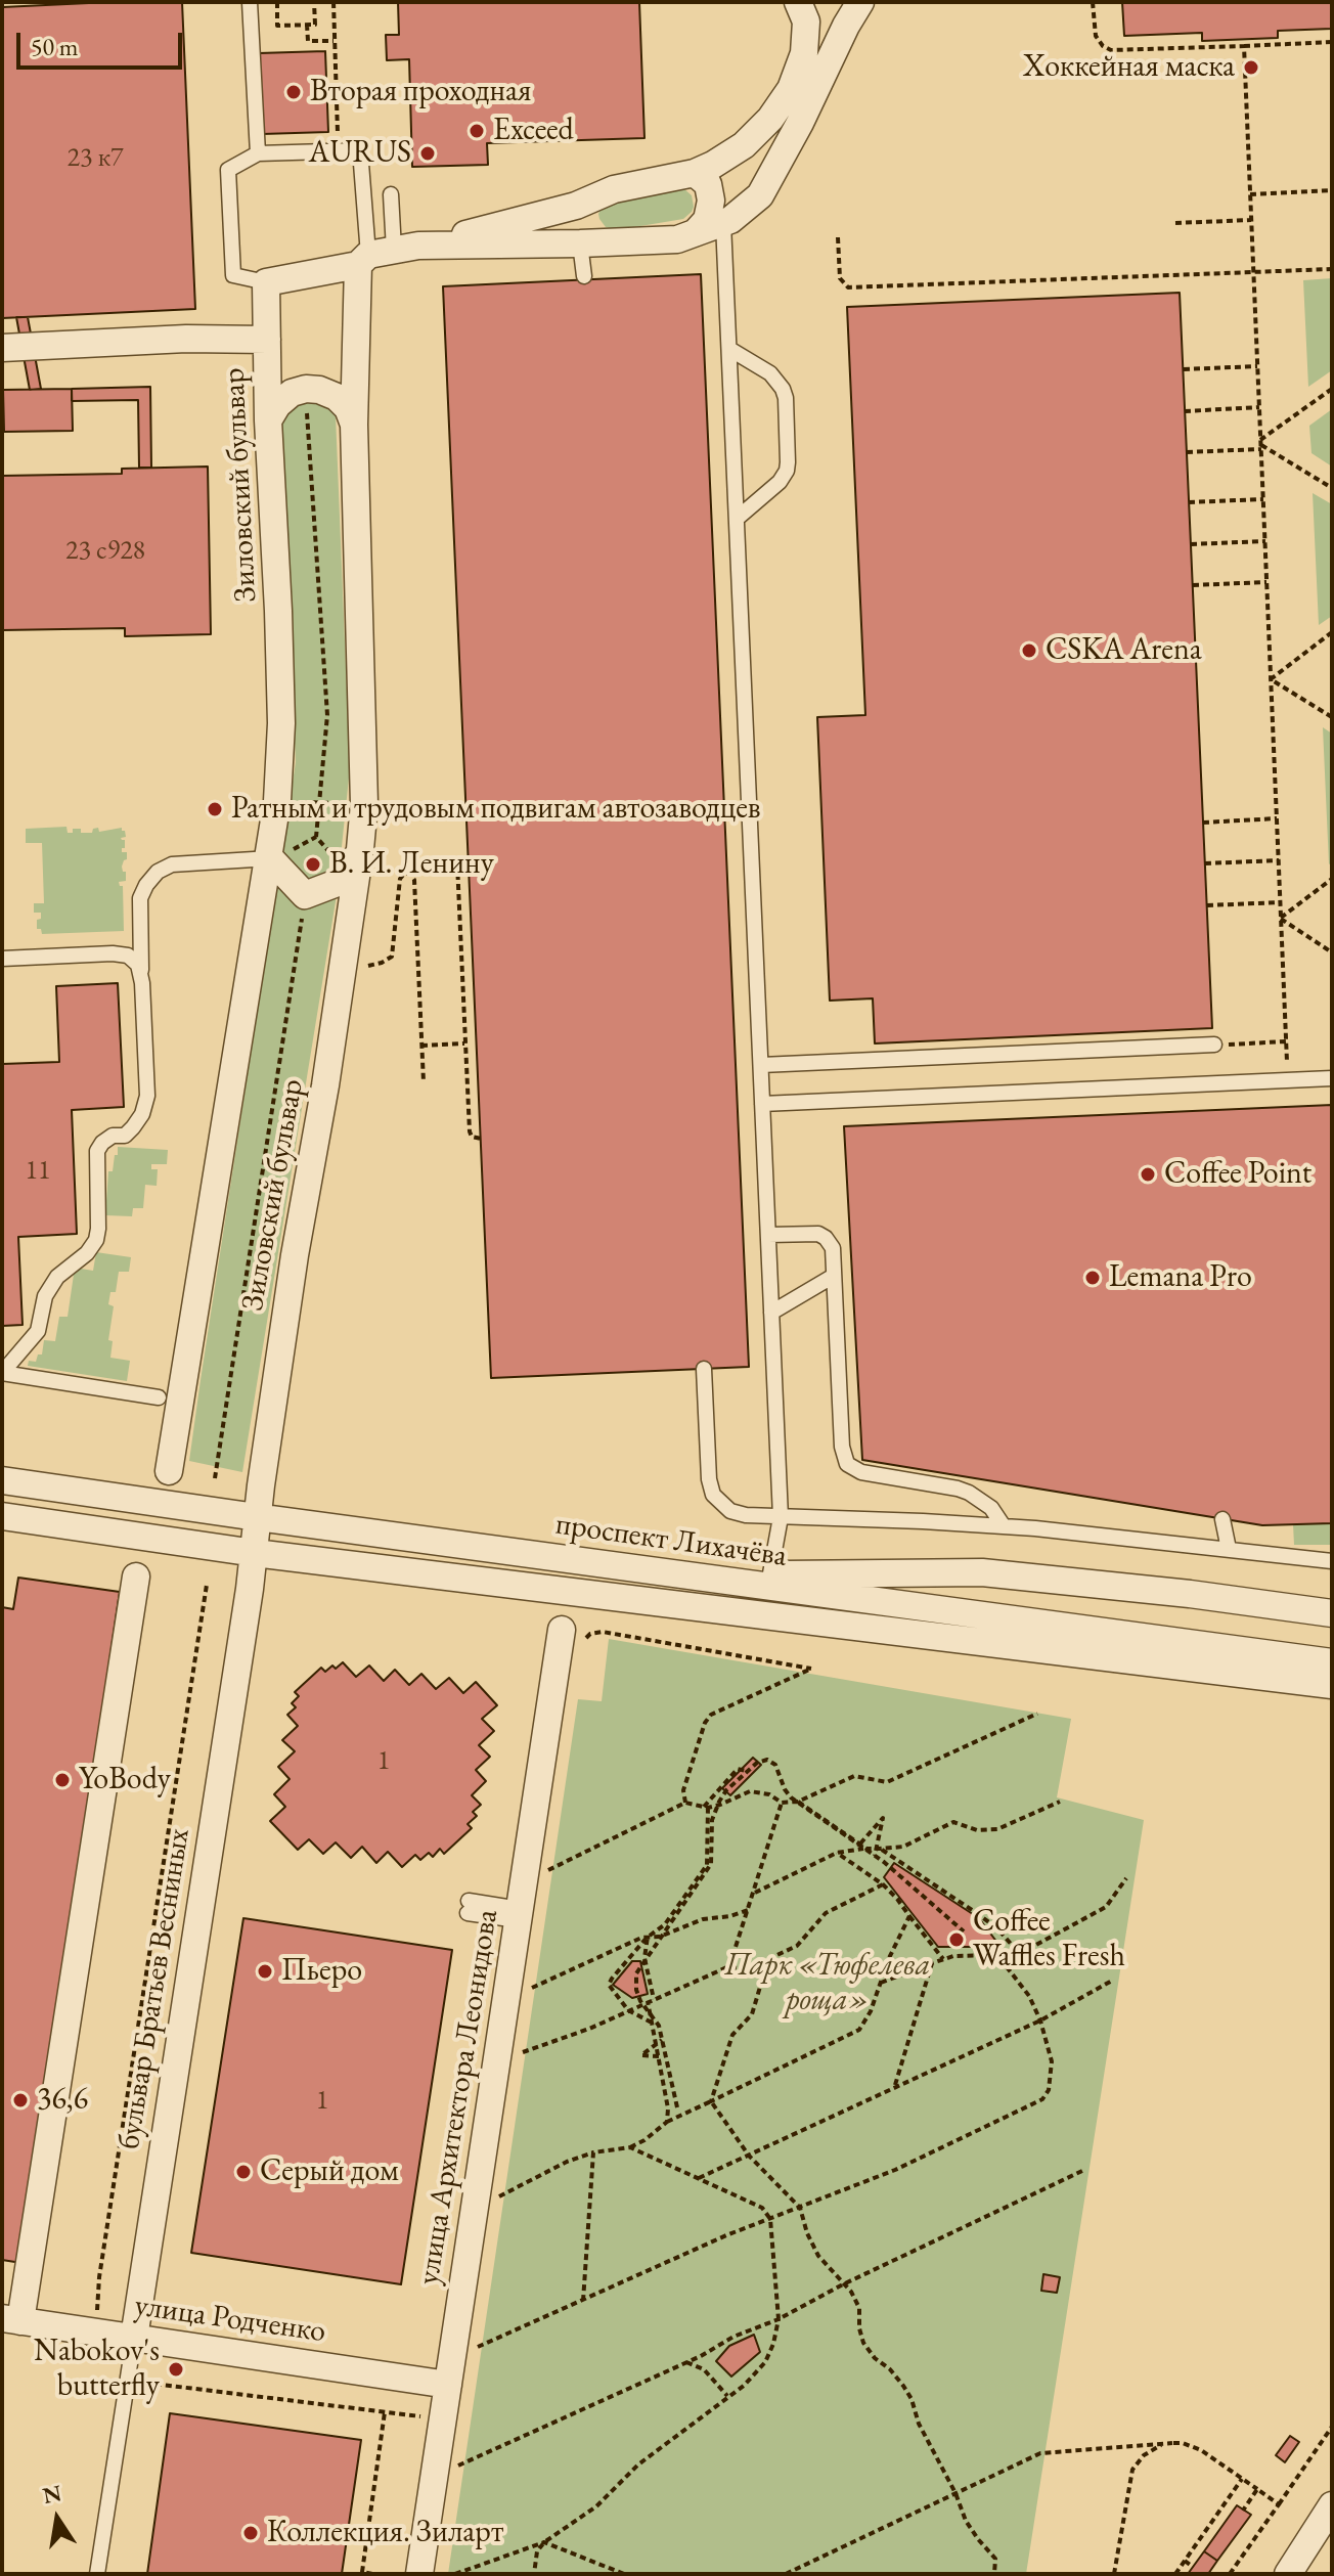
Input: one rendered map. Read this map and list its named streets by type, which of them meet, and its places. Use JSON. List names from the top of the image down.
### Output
{
  "streets": {
    "street": [
      "Зиловский бульвар",
      "проспект Лихачёва",
      "бульвар Братьев Весниных",
      "улица Архитектора Леонидова",
      "улица Родченко"
    ]
  },
  "crossings": [
    ["Зиловский бульвар", "проспект Лихачёва"],
    ["Зиловский бульвар", "бульвар Братьев Весниных"],
    ["проспект Лихачёва", "бульвар Братьев Весниных"],
    ["бульвар Братьев Весниных", "улица Родченко"],
    ["улица Архитектора Леонидова", "улица Родченко"]
  ],
  "parks": ["Парк «Тюфелева роща»"],
  "places": [
    "Хоккейная маска",
    "Вторая проходная",
    "Exceed",
    "AURUS",
    "CSKA Arena",
    "Ратным и трудовым подвигам автозаводцев",
    "В. И. Ленину",
    "Coffee Point",
    "Lemana Pro",
    "YoBody",
    "Coffee Waffles Fresh",
    "Пьеро",
    "36,6",
    "Серый дом",
    "Nabokov's butterfly",
    "Коллекция. Зиларт"
  ],
  "house_numbers": [
    "23 к7",
    "23 с928",
    "11",
    "1",
    "1"
  ],
  "scale_bar": "50 m",
  "north": "top"
}
